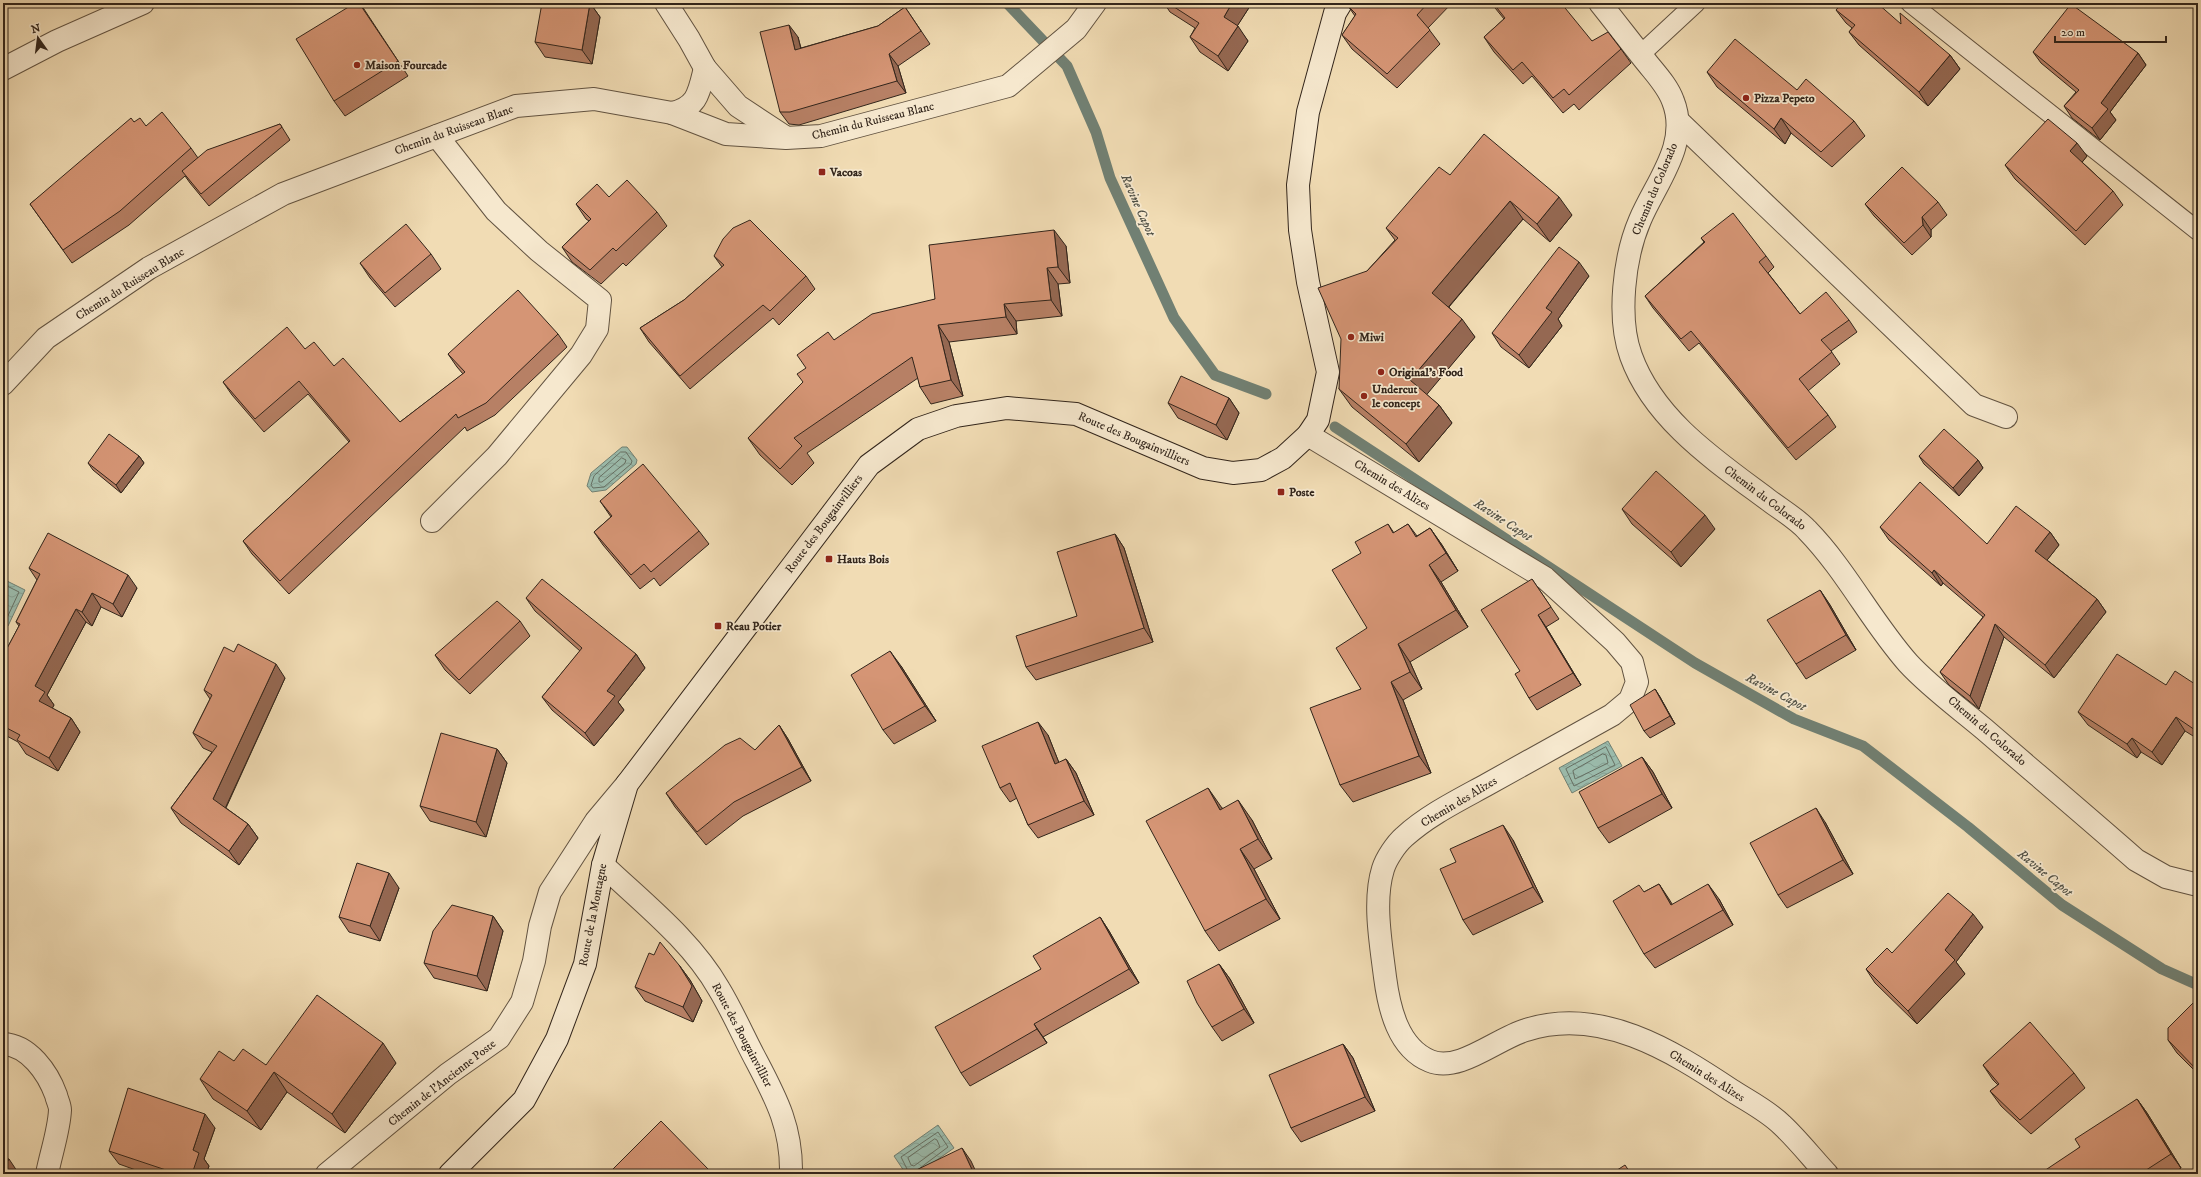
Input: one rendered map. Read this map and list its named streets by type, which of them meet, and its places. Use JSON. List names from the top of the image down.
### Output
{
  "streets": {
    "street": [
      "Chemin du Ruisseau Blanc",
      "Chemin du Colorado",
      "Route des Bougainvilliers",
      "Chemin des Alizes",
      "Route de la Montagne",
      "Route des Bougainvillier",
      "Chemin de l'Ancienne Poste"
    ]
  },
  "crossings": [
    ["Route des Bougainvilliers", "Chemin des Alizes"],
    ["Route des Bougainvilliers", "Route de la Montagne"],
    ["Route des Bougainvilliers", "Chemin de l'Ancienne Poste"],
    ["Route de la Montagne", "Route des Bougainvillier"],
    ["Route de la Montagne", "Chemin de l'Ancienne Poste"]
  ],
  "water": ["Ravine Capot"],
  "places": {
    "other": [
      "Maison Fourcade",
      "Pizza Pepeto",
      "Miwi",
      "Original's Food",
      "Undercut le concept"
    ],
    "transit": [
      "Vacoas",
      "Poste",
      "Hauts Bois",
      "Reau Potier"
    ]
  },
  "scale_bar": "20 m",
  "north": "top"
}
